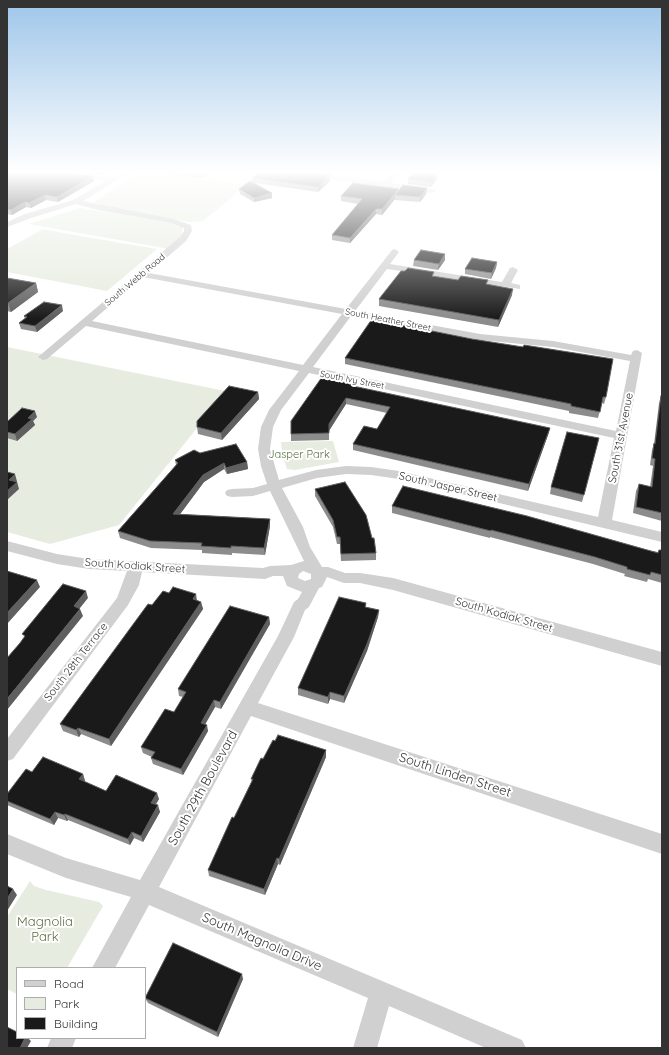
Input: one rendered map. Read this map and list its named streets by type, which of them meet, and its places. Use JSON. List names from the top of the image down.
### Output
{
  "streets": {
    "street": [
      "South Webb Road",
      "South Heather Street",
      "South Ivy Street",
      "South 31st Avenue",
      "South Jasper Street",
      "South Kodiak Street",
      "South 28th Terrace",
      "South Linden Street",
      "South 29th Boulevard",
      "South Magnolia Drive"
    ]
  },
  "crossings": [
    ["South Webb Road", "South Heather Street"],
    ["South Webb Road", "South Ivy Street"],
    ["South Heather Street", "South 31st Avenue"],
    ["South Ivy Street", "South 31st Avenue"],
    ["South 31st Avenue", "South Jasper Street"],
    ["South Kodiak Street", "South 28th Terrace"],
    ["South Kodiak Street", "South 29th Boulevard"],
    ["South Linden Street", "South 29th Boulevard"],
    ["South 29th Boulevard", "South Magnolia Drive"]
  ],
  "parks": ["Jasper Park", "Magnolia Park"],
  "legend": ["Road", "Park", "Building"]
}
